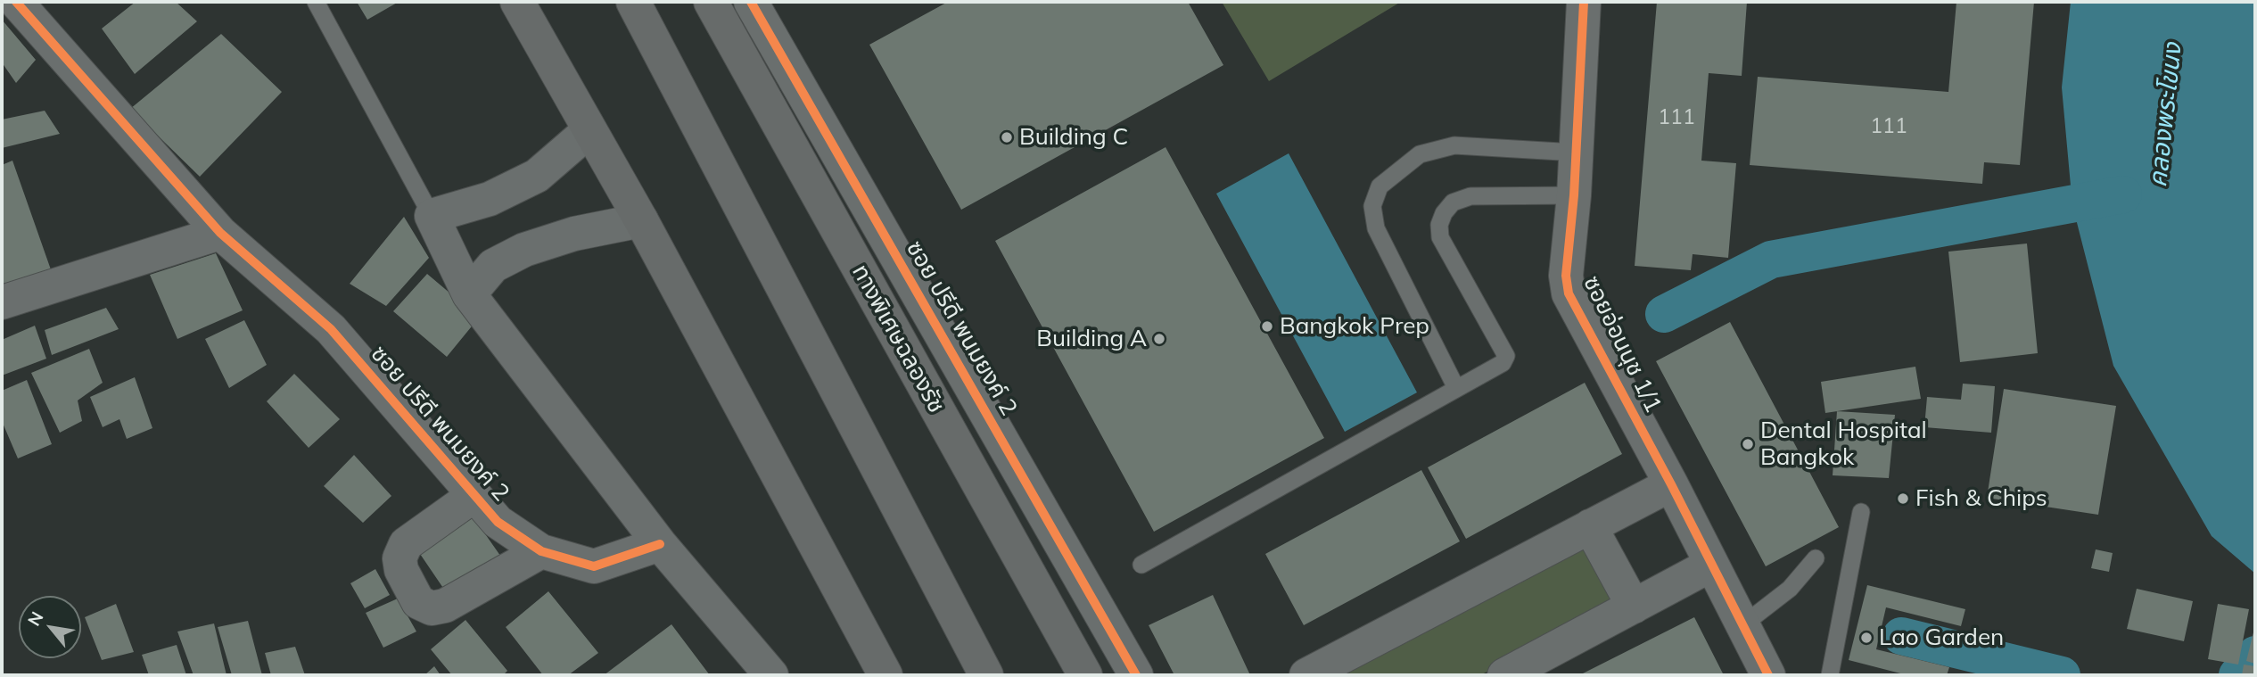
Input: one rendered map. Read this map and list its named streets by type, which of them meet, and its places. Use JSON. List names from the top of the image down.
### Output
{
  "streets": {
    "highway": ["ทางพิเศษฉลองรัช"],
    "street": ["ซอย ปรีดี พนมยงค์ 2", "ซอยอ่อนนุช 1/1"]
  },
  "water": ["คลองพระโขนง"],
  "places": [
    "Building C",
    "Bangkok Prep",
    "Building A",
    "Dental Hospital Bangkok",
    "Fish & Chips",
    "Lao Garden"
  ],
  "house_numbers": ["111", "111"],
  "north": "top left"
}
